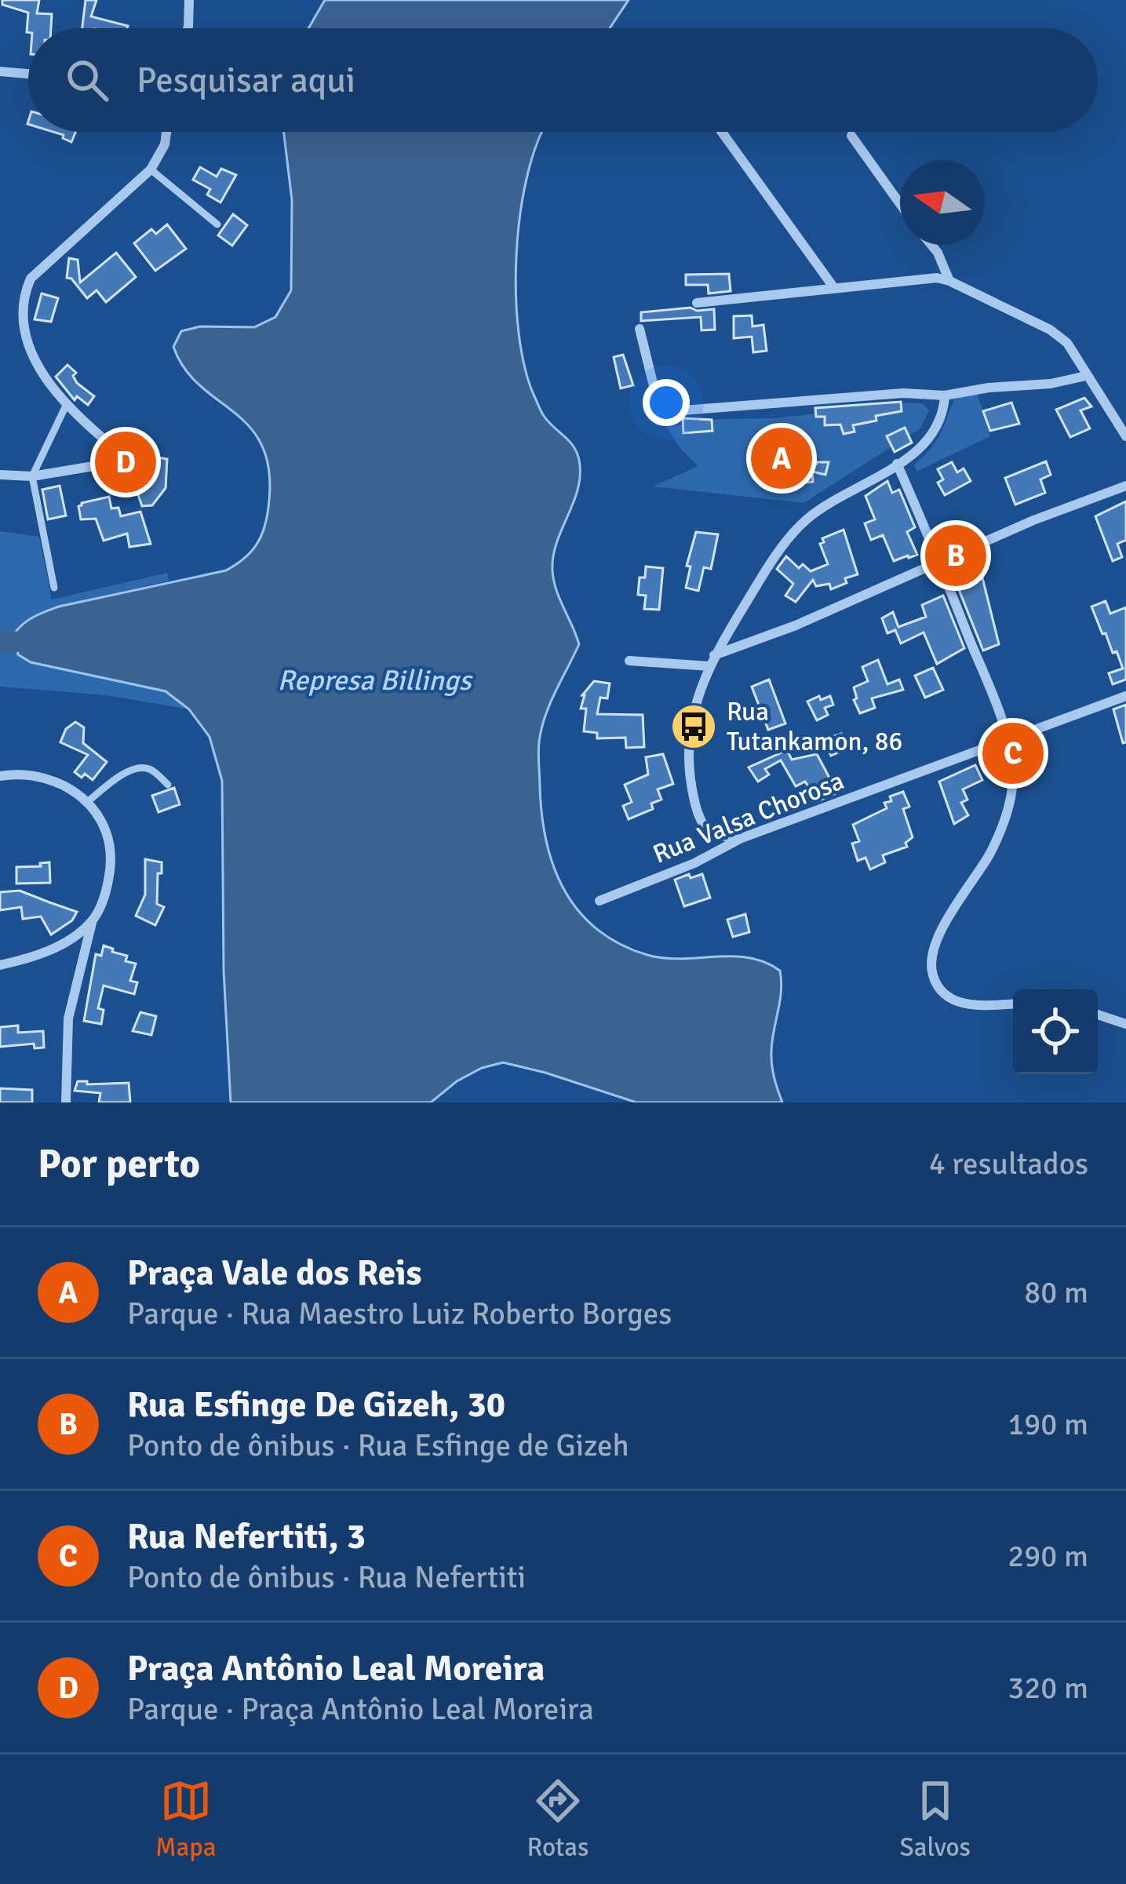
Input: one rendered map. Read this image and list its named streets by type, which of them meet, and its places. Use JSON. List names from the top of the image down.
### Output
{
  "streets": {
    "street": ["Rua Valsa Chorosa"]
  },
  "water": ["Represa Billings"],
  "places": {
    "bus stop": ["Rua Tutankamon, 86"]
  },
  "north": "left",
  "page": {
    "search": "Pesquisar aqui",
    "pins": [
      "A",
      "D",
      "B",
      "C"
    ],
    "heading": ["Por perto", "4 resultados"],
    "list": [
      {
        "mark": "A",
        "name": "Praça Vale dos Reis",
        "note": "Parque · Rua Maestro Luiz Roberto Borges",
        "value": "80 m"
      },
      {
        "mark": "B",
        "name": "Rua Esfinge De Gizeh, 30",
        "note": "Ponto de ônibus · Rua Esfinge de Gizeh",
        "value": "190 m"
      },
      {
        "mark": "C",
        "name": "Rua Nefertiti, 3",
        "note": "Ponto de ônibus · Rua Nefertiti",
        "value": "290 m"
      },
      {
        "mark": "D",
        "name": "Praça Antônio Leal Moreira",
        "note": "Parque · Praça Antônio Leal Moreira",
        "value": "320 m"
      }
    ],
    "nav": ["Mapa", "Rotas", "Salvos"]
  }
}
